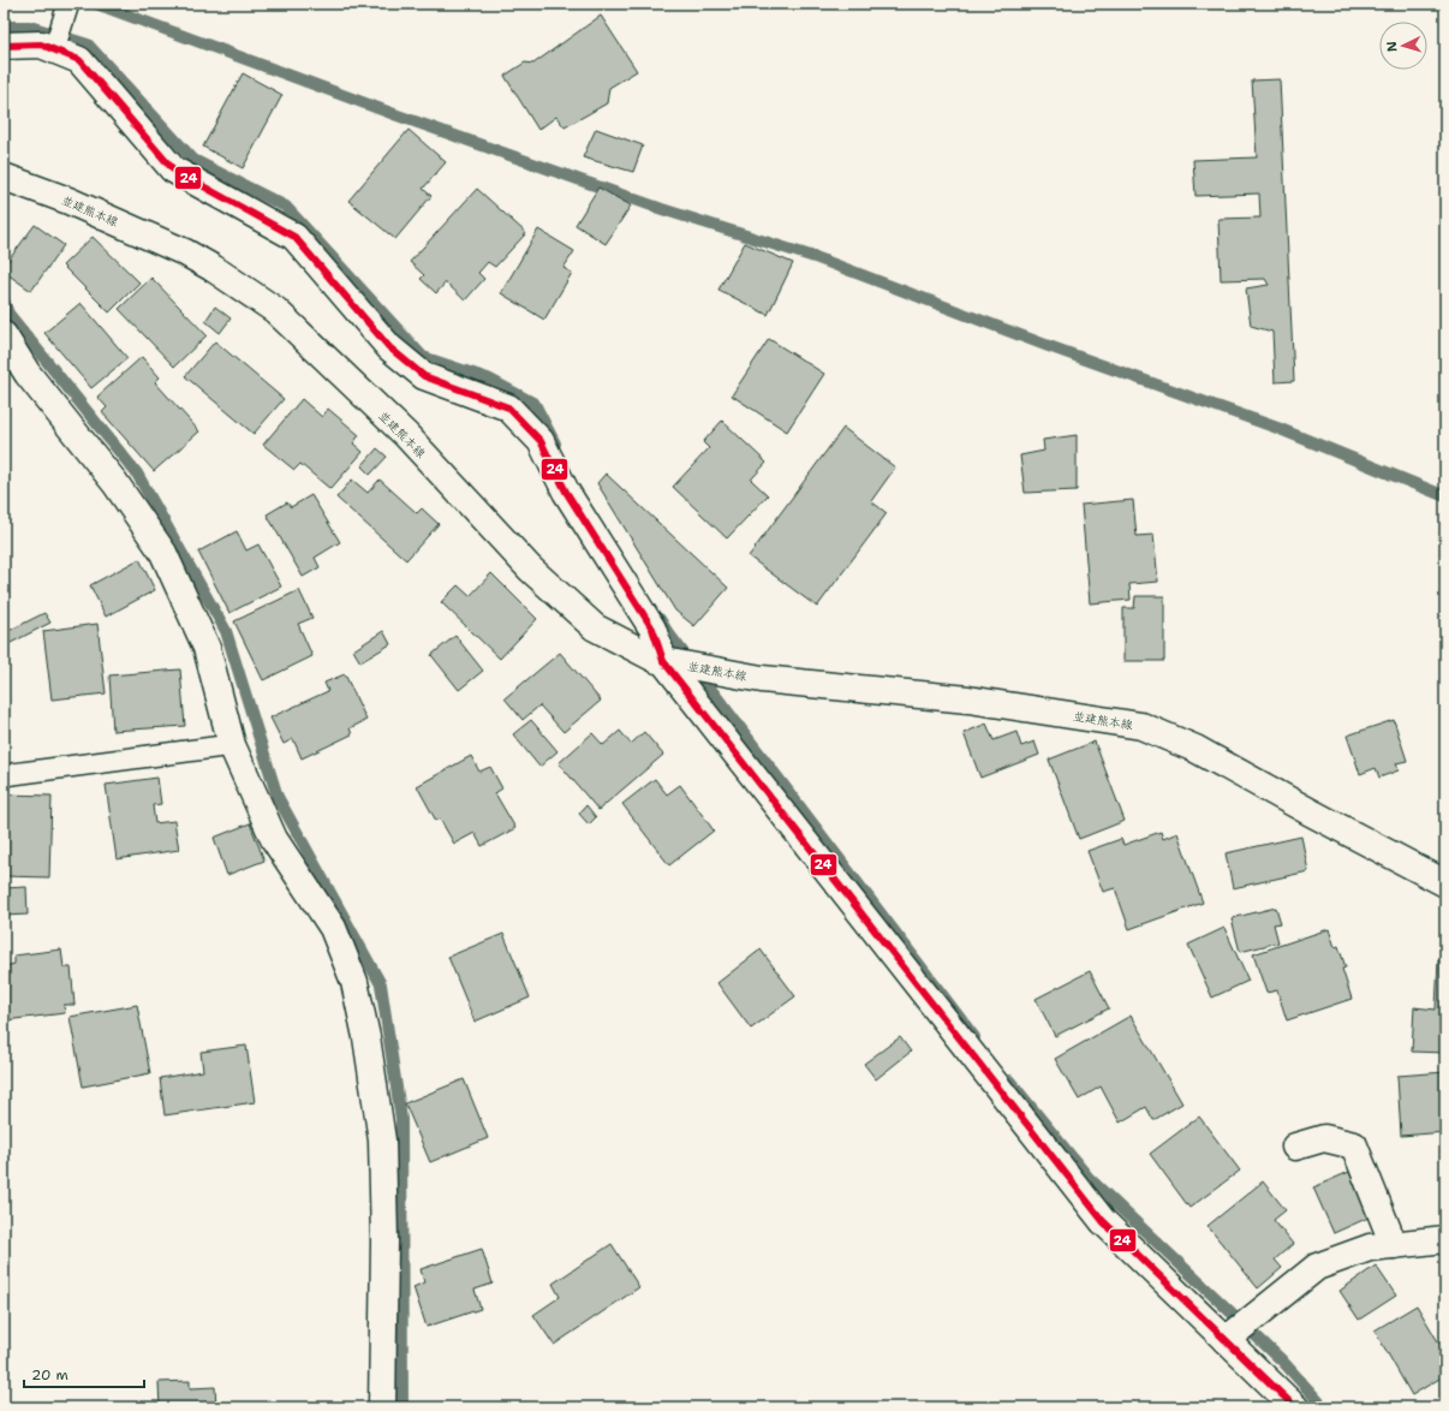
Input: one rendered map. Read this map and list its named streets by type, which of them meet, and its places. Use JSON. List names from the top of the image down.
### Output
{
  "streets": {
    "street": ["並建熊本線"]
  },
  "lines": ["transit line 24"],
  "scale_bar": "20 m",
  "north": "left"
}
